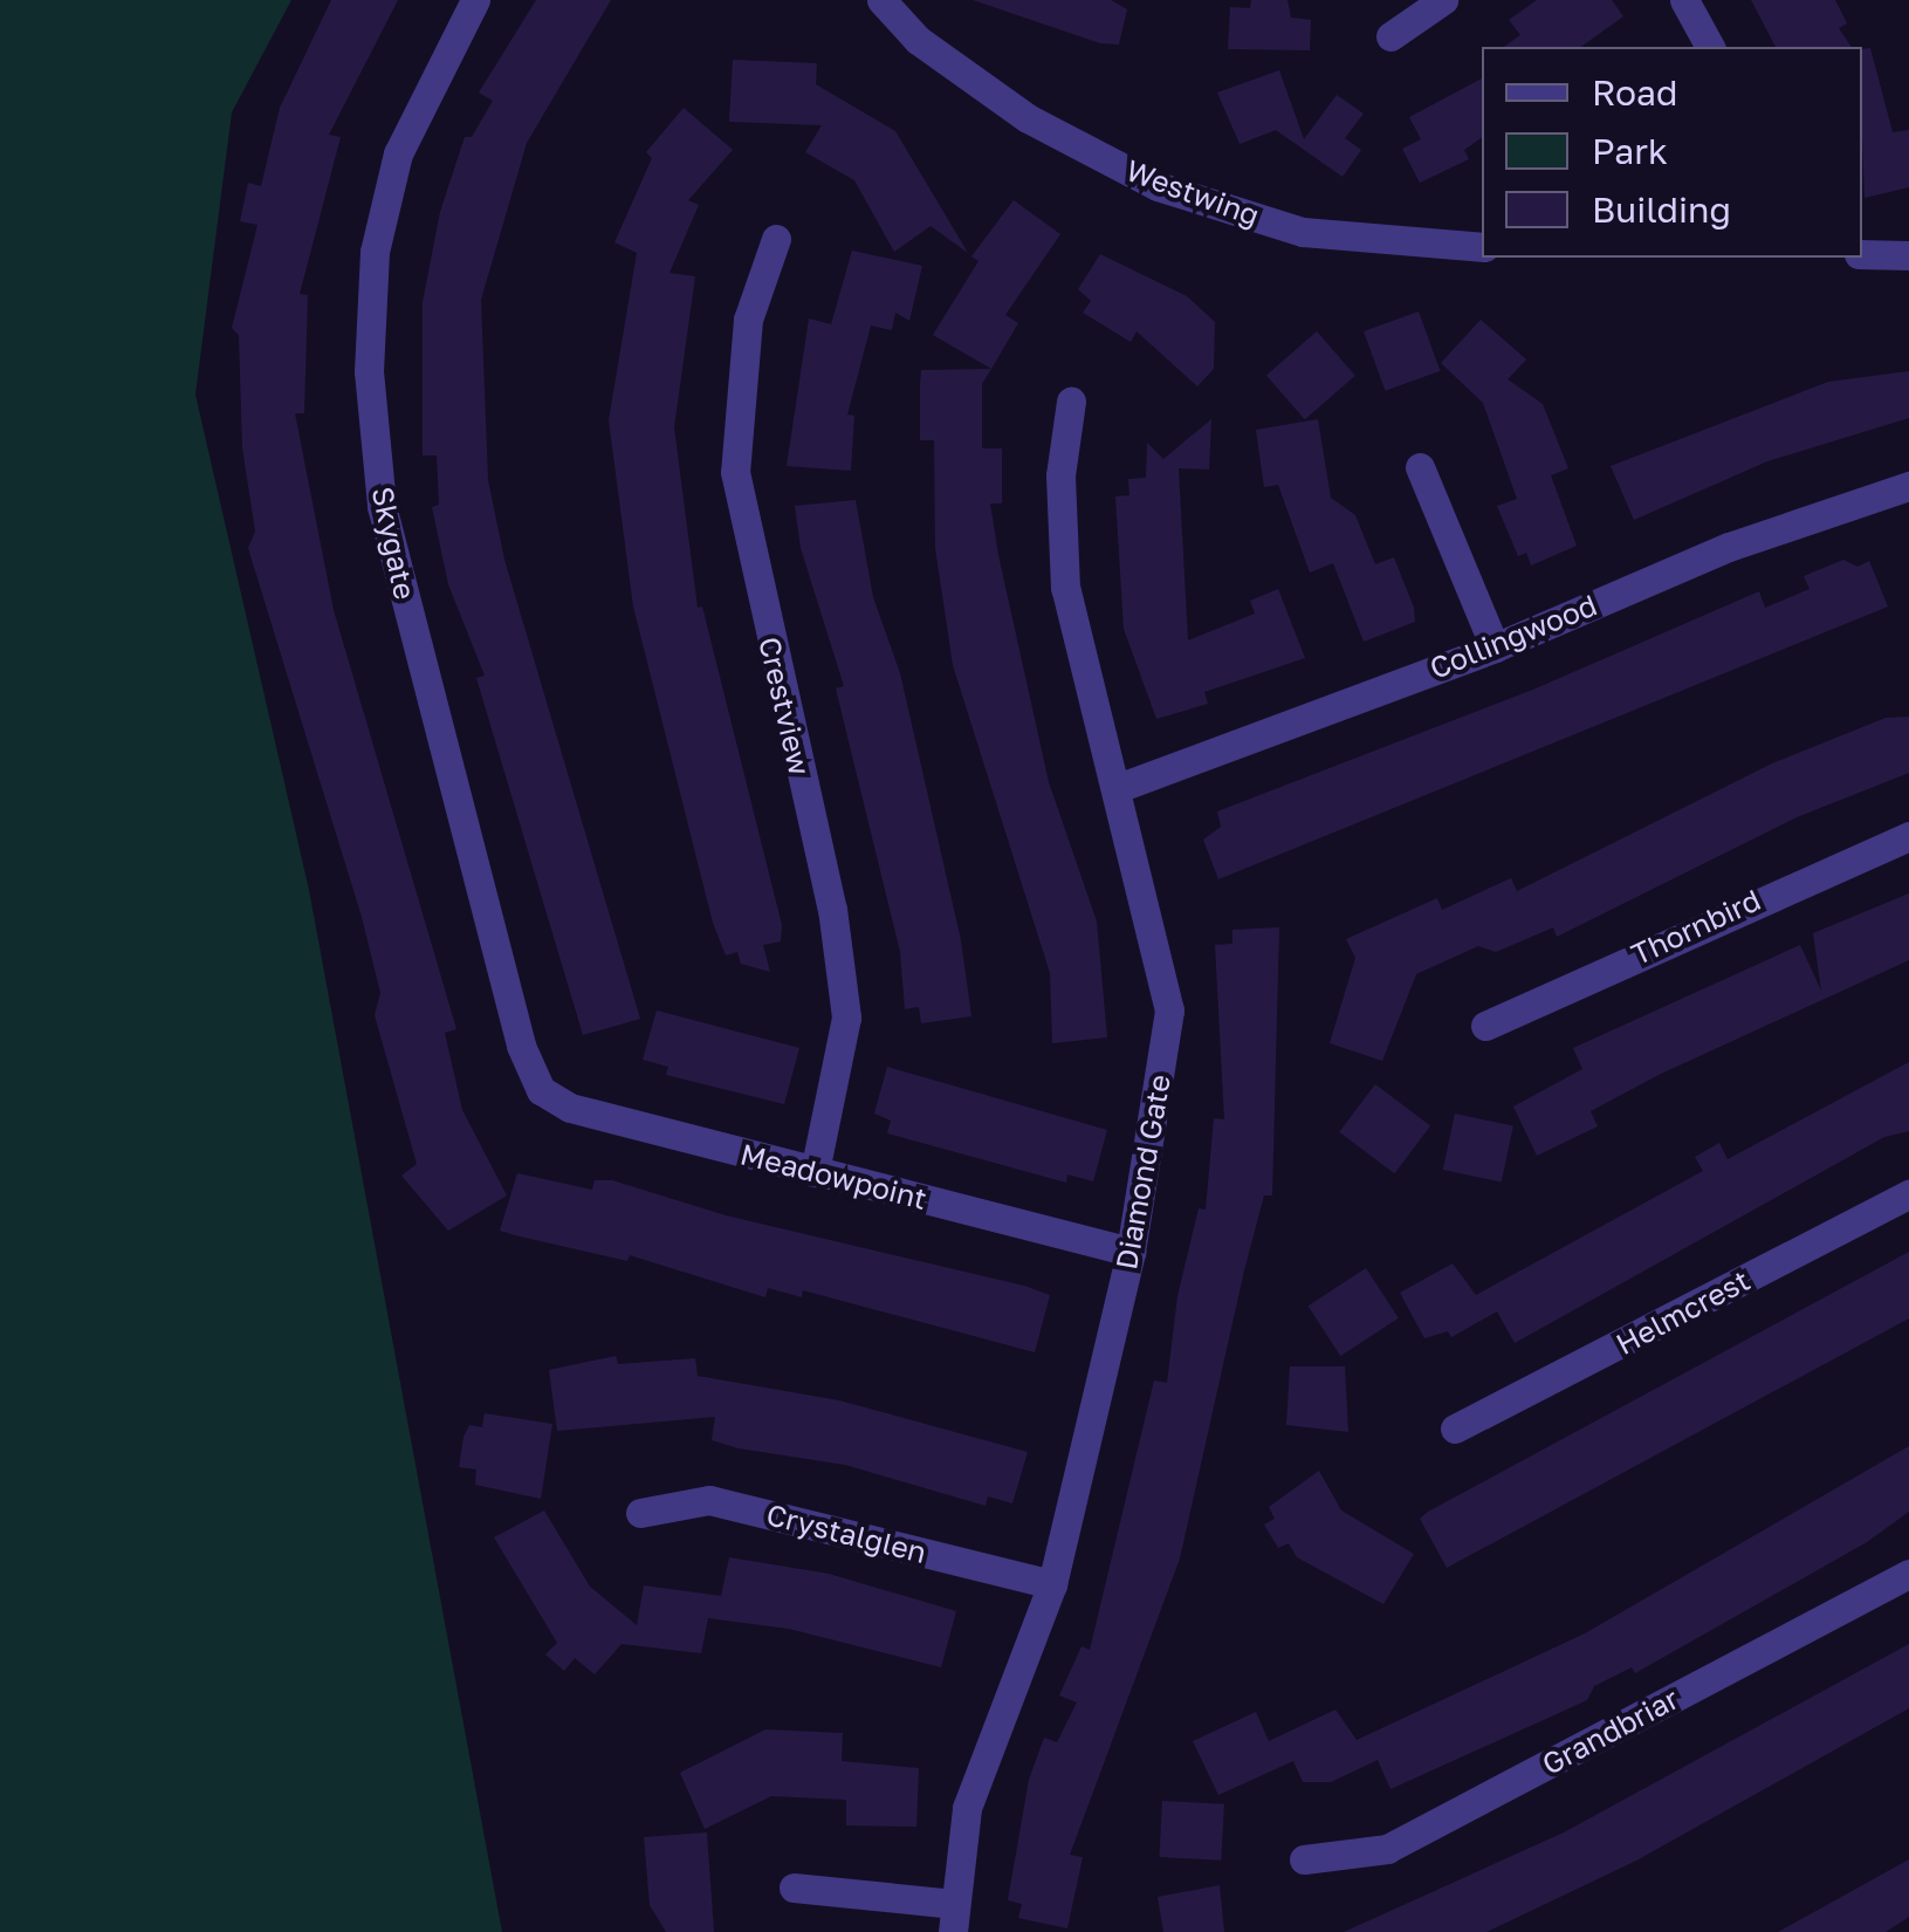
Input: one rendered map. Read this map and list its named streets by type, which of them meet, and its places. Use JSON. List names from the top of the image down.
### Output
{
  "streets": {
    "street": [
      "Westwing",
      "Skygate",
      "Collingwood",
      "Crestview",
      "Thornbird",
      "Diamond Gate",
      "Meadowpoint",
      "Helmcrest",
      "Crystalglen",
      "Grandbriar"
    ]
  },
  "crossings": [
    ["Skygate", "Meadowpoint"],
    ["Collingwood", "Diamond Gate"],
    ["Crestview", "Meadowpoint"],
    ["Diamond Gate", "Meadowpoint"],
    ["Diamond Gate", "Crystalglen"]
  ],
  "legend": ["Road", "Park", "Building"]
}
